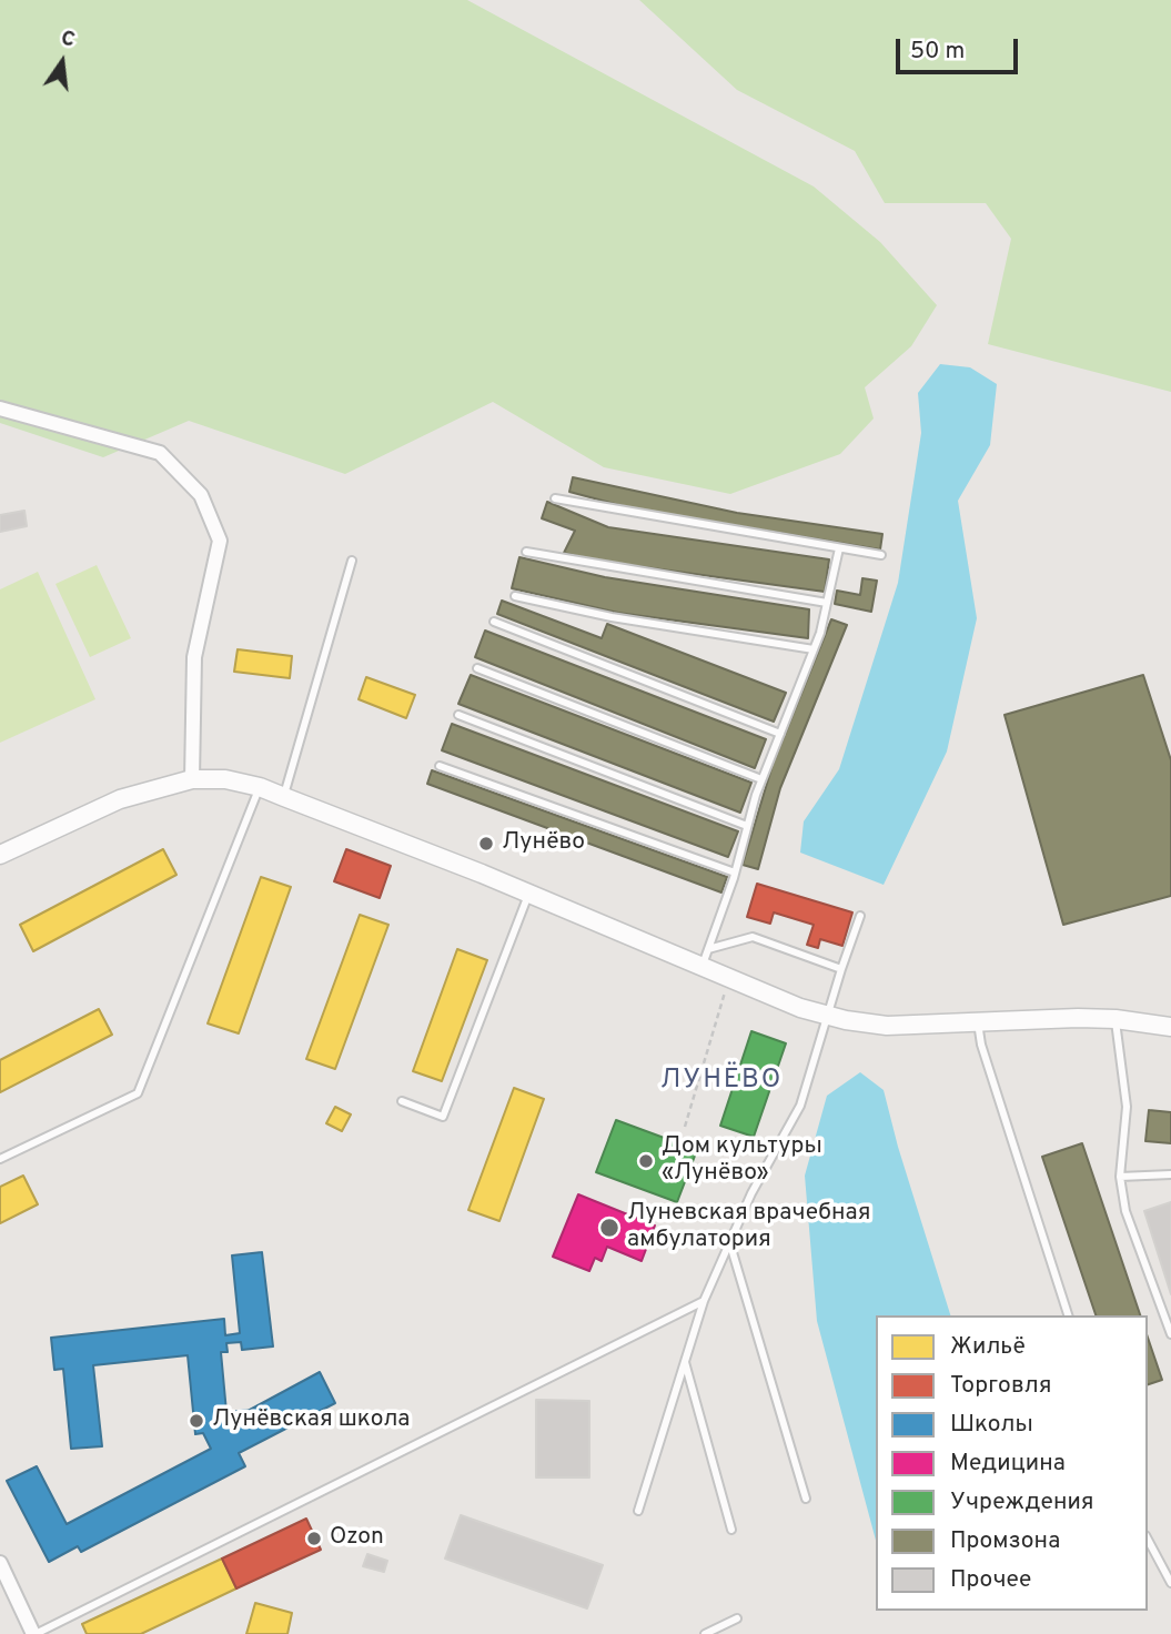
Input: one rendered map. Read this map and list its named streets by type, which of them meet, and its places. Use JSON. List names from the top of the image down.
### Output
{
  "districts": ["ЛУНЁВО"],
  "places": [
    "Лунёво",
    "Дом культуры «Лунёво»",
    "Луневская врачебная амбулатория",
    "Лунёвская школа",
    "Ozon"
  ],
  "legend": [
    "Жильё",
    "Торговля",
    "Школы",
    "Медицина",
    "Учреждения",
    "Промзона",
    "Прочее"
  ],
  "scale_bar": "50 m",
  "north": "top"
}
